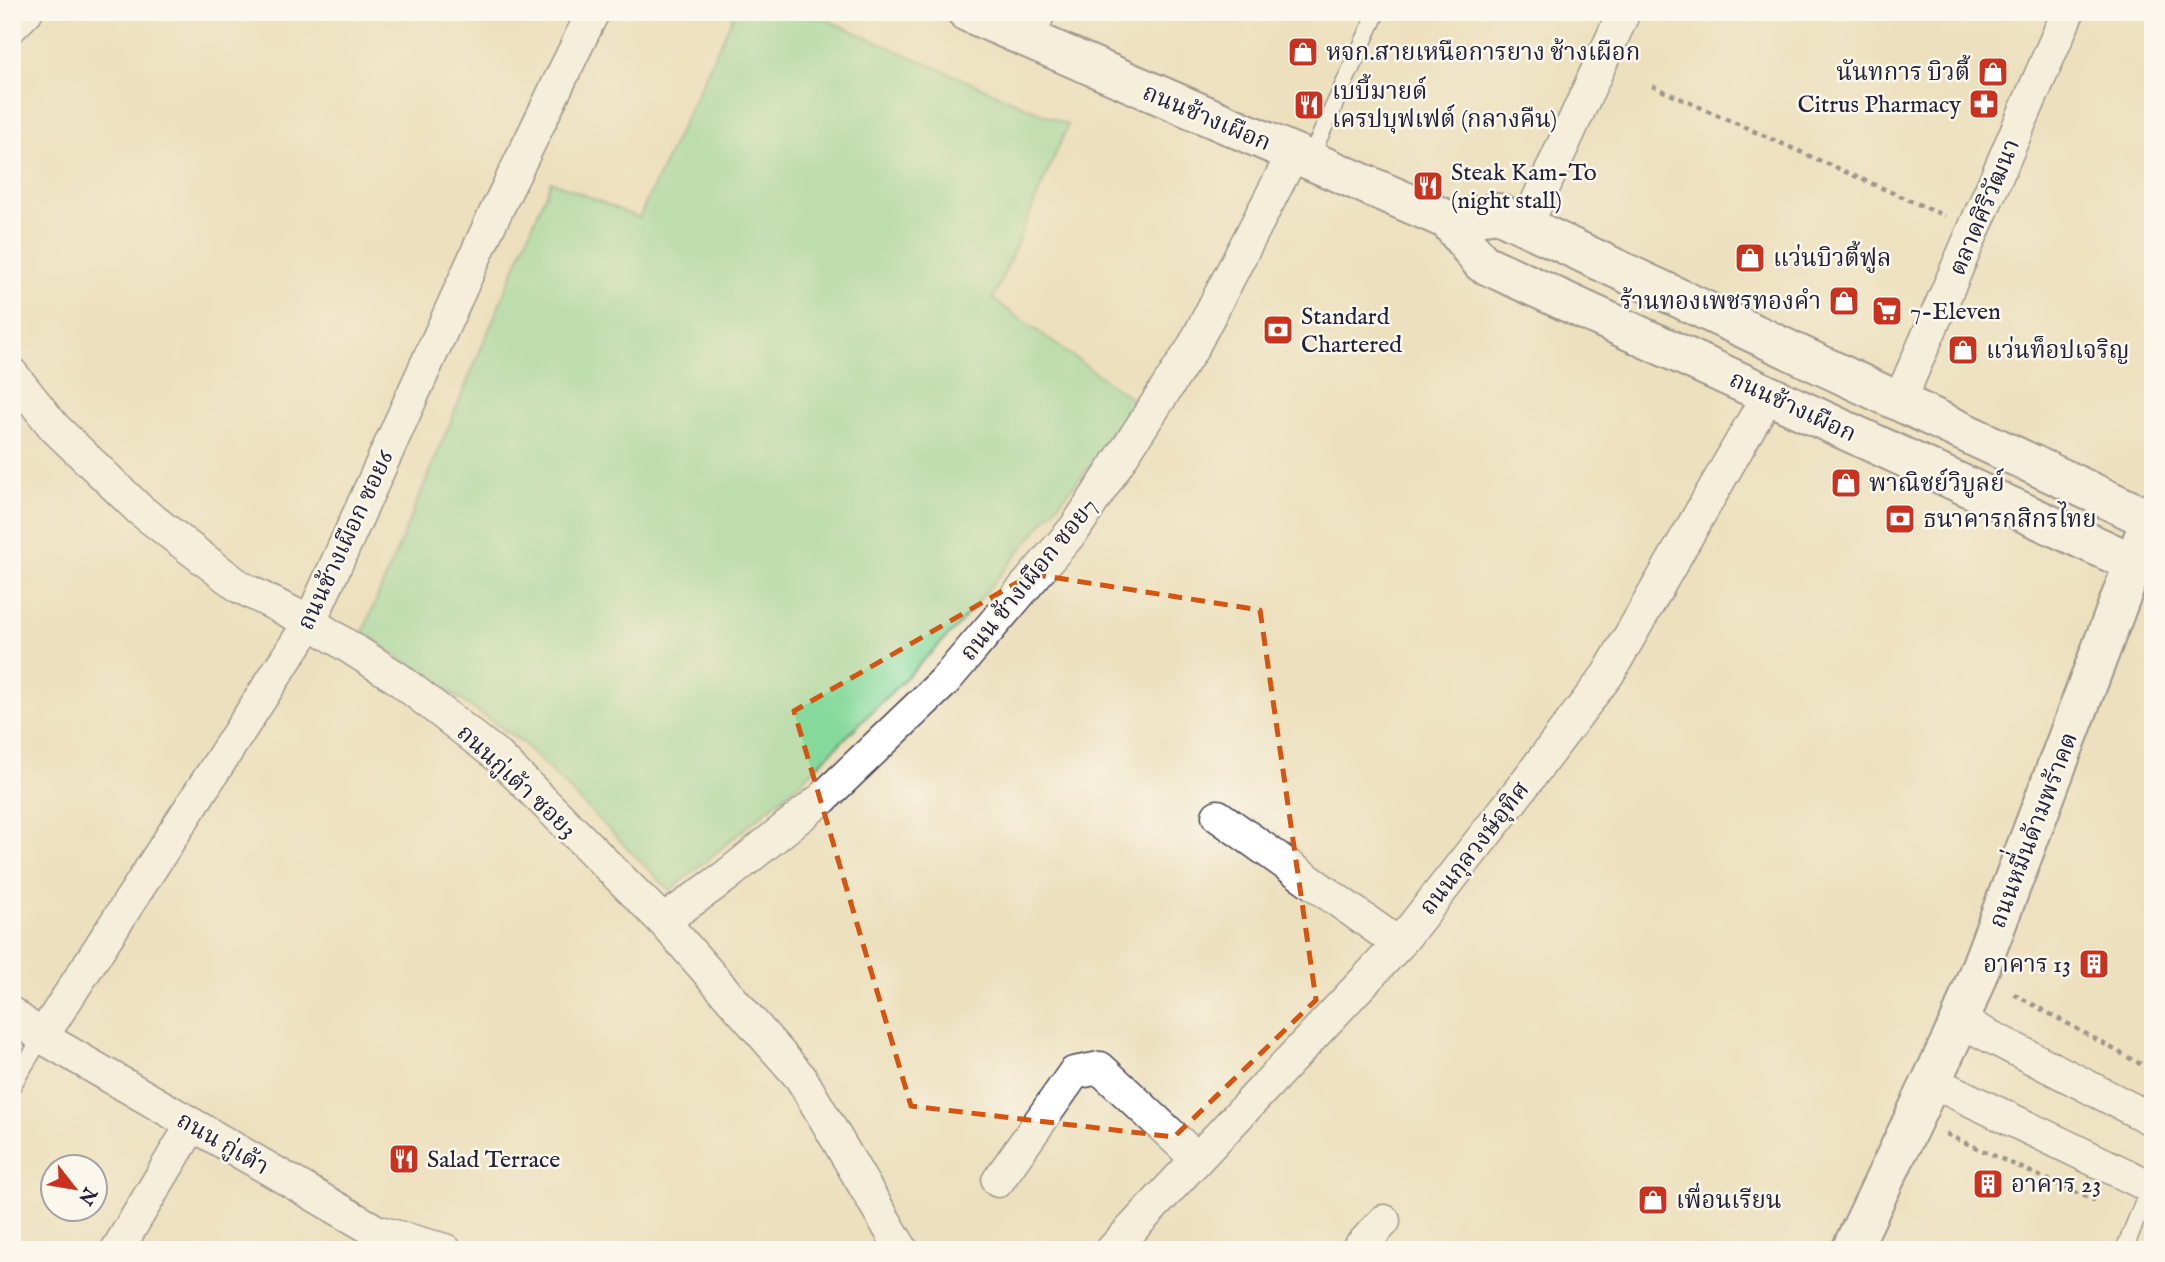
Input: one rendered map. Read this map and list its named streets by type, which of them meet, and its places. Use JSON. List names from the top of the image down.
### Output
{
  "streets": {
    "main road": ["ถนนช้างเผือก", "ถนนหมื่่นด้ามพร้าคต"],
    "street": [
      "ตลาดศิริวัฒนา",
      "ถนนช้างเผือก ซอย6",
      "ถนน ช้างเผือก ซอย7",
      "ถนนกู่เต้า ซอย3",
      "ถนนกุลวงษ์อุทิศ",
      "ถนน กู่เต้า"
    ]
  },
  "crossings": [
    ["ถนนช้างเผือก", "ตลาดศิริวัฒนา"],
    ["ถนนช้างเผือก", "ถนน ช้างเผือก ซอย7"],
    ["ถนนช้างเผือก", "ถนนหมื่่นด้ามพร้าคต"],
    ["ถนนช้างเผือก", "ถนนกุลวงษ์อุทิศ"],
    ["ถนนช้างเผือก ซอย6", "ถนนกู่เต้า ซอย3"],
    ["ถนนช้างเผือก ซอย6", "ถนน กู่เต้า"],
    ["ถนน ช้างเผือก ซอย7", "ถนนกู่เต้า ซอย3"]
  ],
  "places": {
    "shop": [
      "หจก.สายเหนือการยาง ช้างเผือก",
      "นันทการ บิวตี้",
      "แว่นบิวตี้ฟูล",
      "ร้านทองเพชรทองคำ",
      "แว่นท็อปเจริญ",
      "พาณิชย์วิบูลย์",
      "เพื่อนเรียน"
    ],
    "pharmacy": ["Citrus Pharmacy"],
    "restaurant": ["เบบี้มายด์ เครปบุฟเฟต์ (กลางคืน)", "Steak Kam-To (night stall)", "Salad Terrace"],
    "supermarket": ["7-Eleven"],
    "bank": ["Standard Chartered", "ธนาคารกสิกรไทย"],
    "building": ["อาคาร 13", "อาคาร 23"]
  },
  "north": "bottom right"
}
